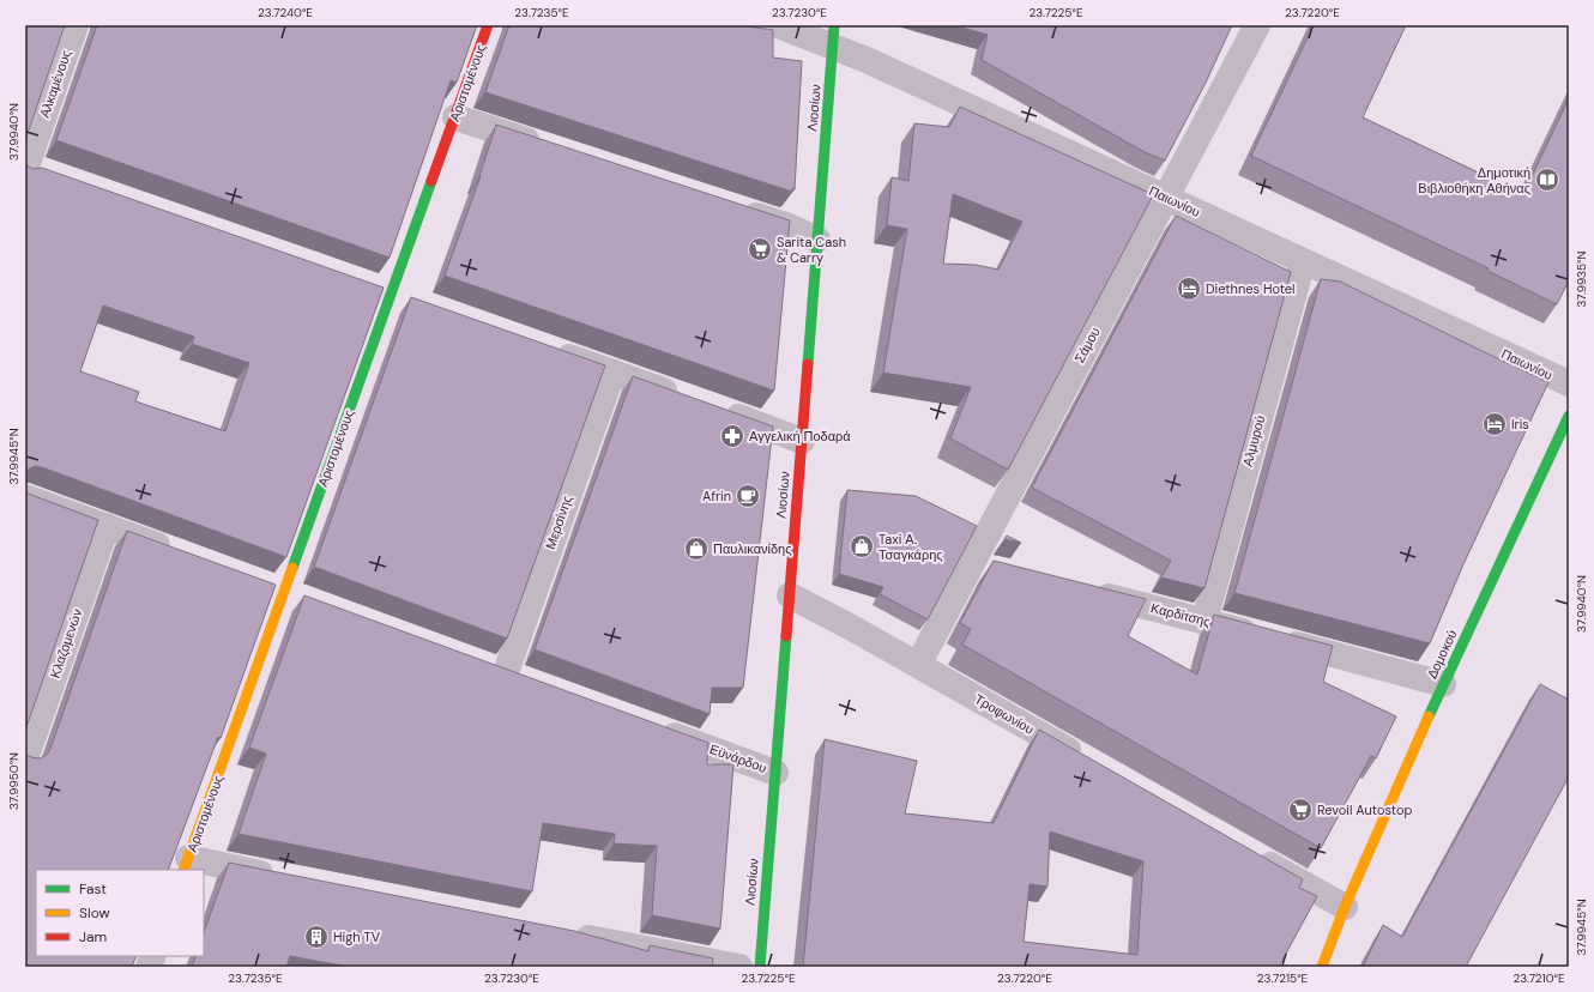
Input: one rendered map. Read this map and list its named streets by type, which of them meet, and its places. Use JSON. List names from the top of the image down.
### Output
{
  "streets": {
    "main road": ["Αριστομένους", "Λιοσίων", "Δομοκού"],
    "street": [
      "Αλκαμένους",
      "Παιωνίου",
      "Σάμου",
      "Αλμυρού",
      "Μερσίνης",
      "Καρδίτσης",
      "Κλαζομενών",
      "Τροφωνίου",
      "Εϋνάρδου"
    ]
  },
  "crossings": [
    ["Λιοσίων", "Παιωνίου"],
    ["Λιοσίων", "Τροφωνίου"],
    ["Λιοσίων", "Εϋνάρδου"],
    ["Παιωνίου", "Σάμου"],
    ["Παιωνίου", "Αλμυρού"],
    ["Σάμου", "Τροφωνίου"],
    ["Αλμυρού", "Καρδίτσης"],
    ["Καρδίτσης", "Δομοκού"]
  ],
  "places": {
    "library": ["Δημοτική Βιβλιοθήκη Αθήνας"],
    "supermarket": ["Sarita Cash & Carry", "Revoil Autostop"],
    "hotel": ["Diethnes Hotel", "Iris"],
    "pharmacy": ["Αγγελική Ποδαρά"],
    "cafe": ["Afrin"],
    "shop": ["Taxi Α. Τσαγκάρης", "Παυλικανίδης"],
    "building": ["High TV"]
  },
  "legend": ["Fast", "Slow", "Jam"],
  "coordinates": [
    "23.7240°E",
    "23.7235°E",
    "23.7230°E",
    "23.7225°E",
    "23.7220°E",
    "37.9940°N",
    "37.9935°N",
    "37.9945°N",
    "37.9950°N",
    "23.7215°E",
    "23.7210°E"
  ]
}
